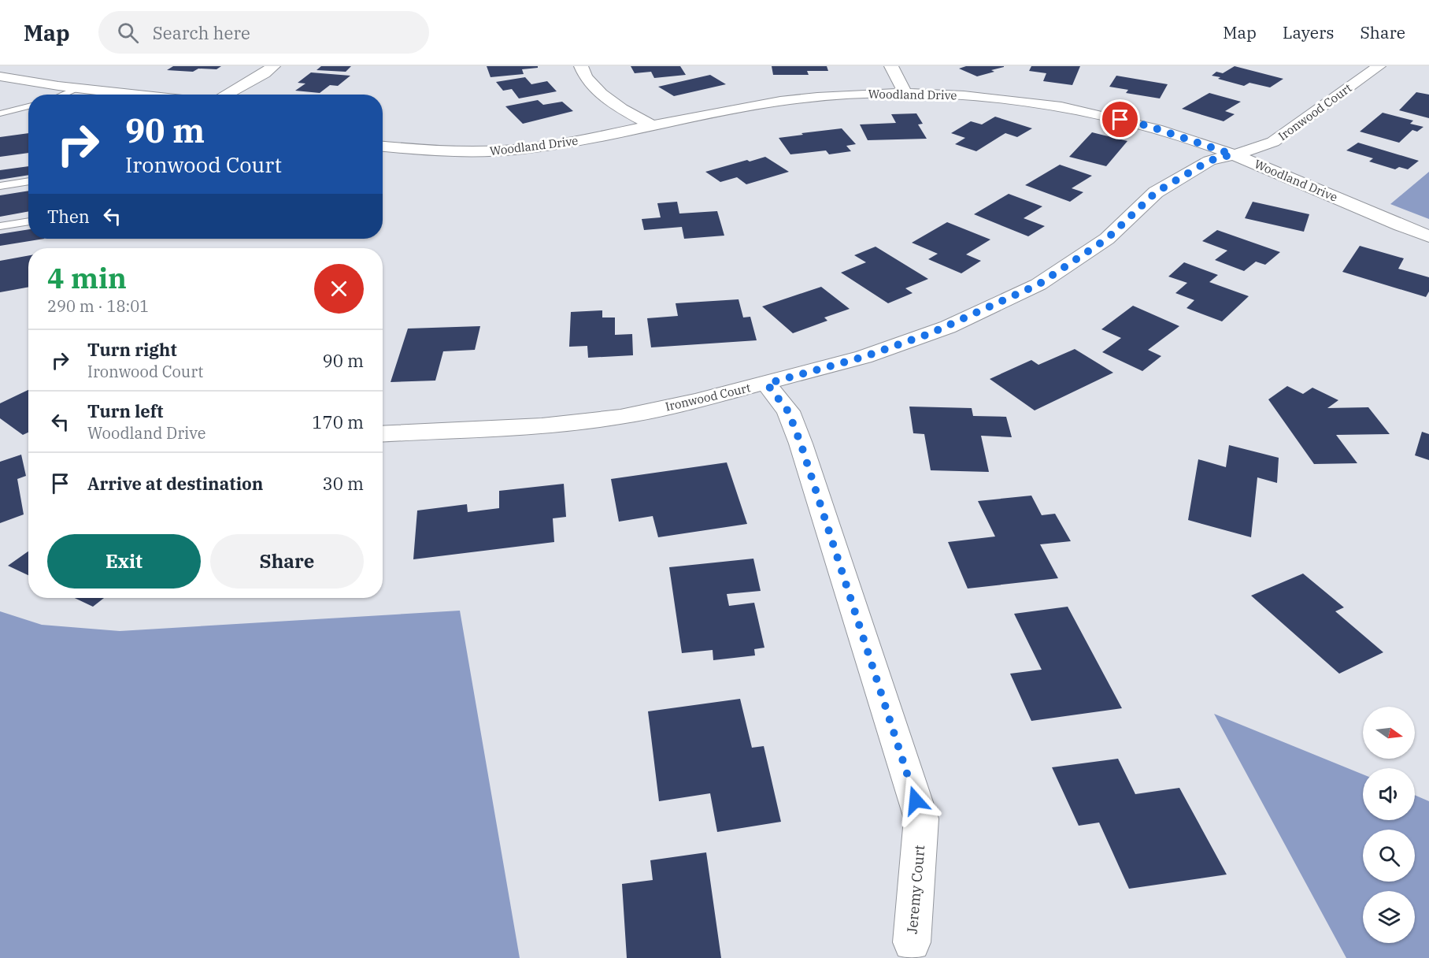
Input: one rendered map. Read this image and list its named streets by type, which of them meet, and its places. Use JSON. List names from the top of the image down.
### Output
{
  "streets": {
    "street": ["Woodland Drive", "Ironwood Court", "Jeremy Court"]
  },
  "crossings": [
    ["Woodland Drive", "Ironwood Court"],
    ["Ironwood Court", "Jeremy Court"]
  ],
  "north": "right",
  "page": {
    "header": "Map",
    "search": "Search here",
    "nav": ["Map", "Layers", "Share"],
    "turn": ["90 m", "Ironwood Court"],
    "then": "Then",
    "heading": ["4 min", "290 m · 18:01"],
    "list": [
      {
        "name": "Turn right",
        "note": "Ironwood Court",
        "value": "90 m"
      },
      {
        "name": "Turn left",
        "note": "Woodland Drive",
        "value": "170 m"
      },
      {
        "name": "Arrive at destination",
        "value": "30 m"
      }
    ],
    "buttons": ["Exit", "Share"]
  }
}
